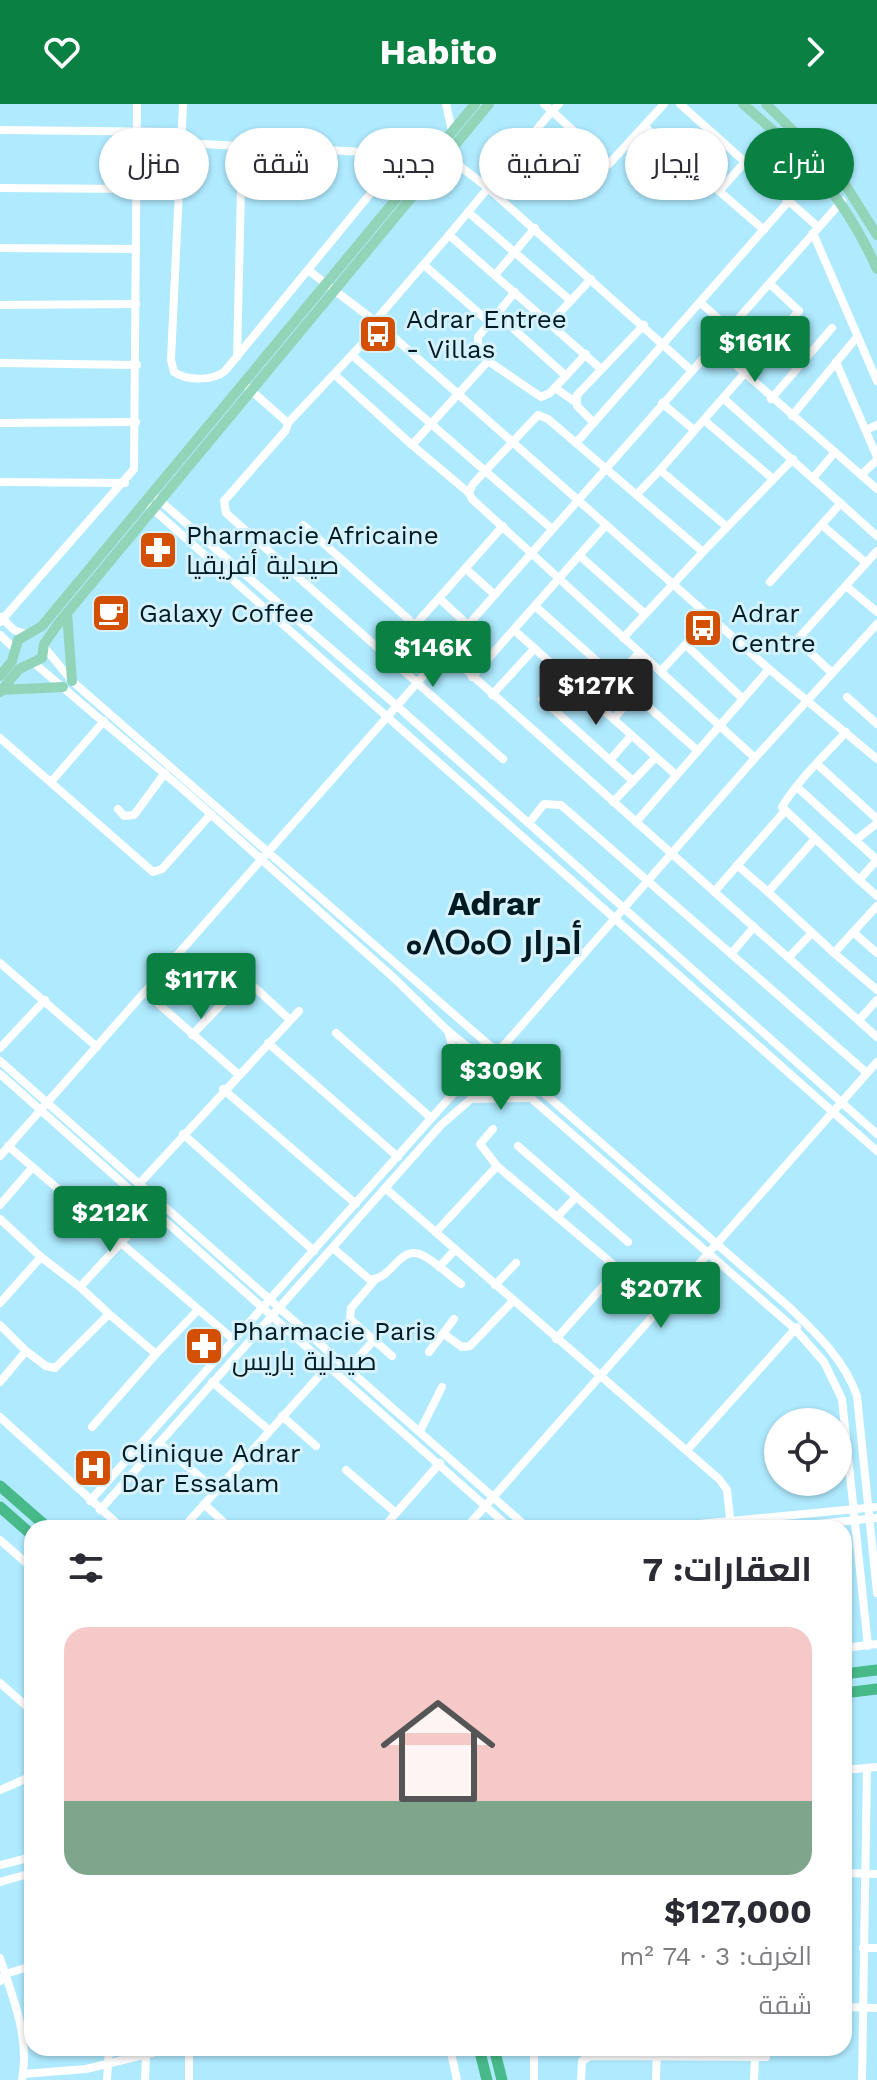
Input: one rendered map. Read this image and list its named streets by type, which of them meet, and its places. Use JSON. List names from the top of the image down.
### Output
{
  "districts": ["Adrar ⴰⴷⵔⴰⵔ أدرار"],
  "places": {
    "bus stop": ["Adrar Entree - Villas", "Adrar Centre"],
    "pharmacy": ["Pharmacie Africaine صيدلية أفريقيا", "Pharmacie Paris صيدلية باريس"],
    "cafe": ["Galaxy Coffee"],
    "hospital": ["Clinique Adrar Dar Essalam"]
  },
  "page": {
    "header": "Habito",
    "chip": [
      "شراء",
      "إيجار",
      "تصفية",
      "جديد",
      "شقة",
      "منزل"
    ],
    "price": [
      "$161K",
      "$146K",
      "$127K",
      "$117K",
      "$309K",
      "$212K",
      "$207K"
    ],
    "heading": "العقارات: 7",
    "list": [
      {
        "name": "$127,000",
        "note": "الغرف: 3 · 74 m² · شقة"
      }
    ]
  }
}
